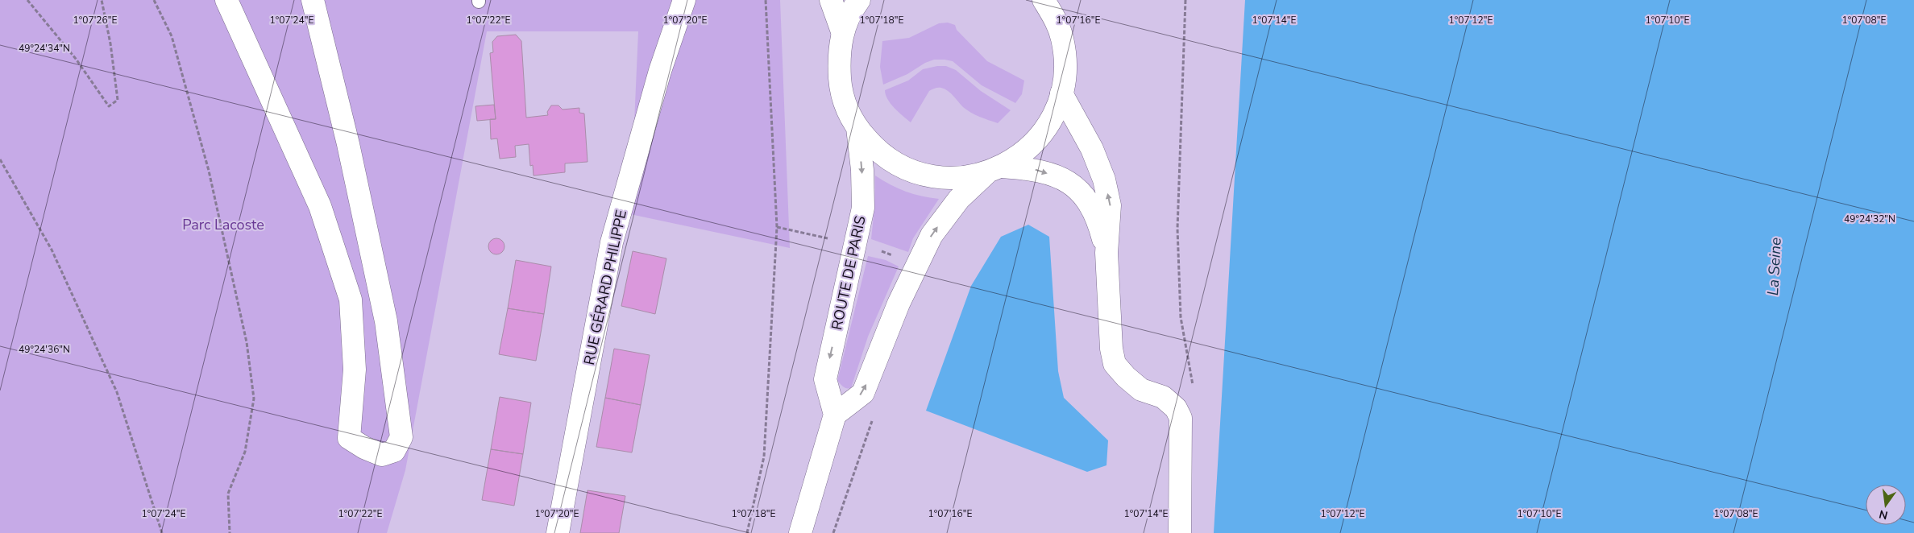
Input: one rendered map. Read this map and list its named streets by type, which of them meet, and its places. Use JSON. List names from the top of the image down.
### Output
{
  "streets": {
    "street": ["ROUTE DE PARIS", "RUE GÉRARD PHILIPPE"]
  },
  "one_way": ["ROUTE DE PARIS"],
  "water": ["La Seine"],
  "parks": ["Parc Lacoste"],
  "north": "bottom",
  "coordinates": [
    "1°07'24\"E",
    "1°07'22\"E",
    "1°07'20\"E",
    "1°07'18\"E",
    "1°07'16\"E",
    "1°07'10\"E",
    "1°07'26\"E",
    "1°07'14\"E",
    "1°07'12\"E",
    "1°07'08\"E",
    "49°24'34\"N",
    "49°24'32\"N",
    "49°24'36\"N"
  ]
}
